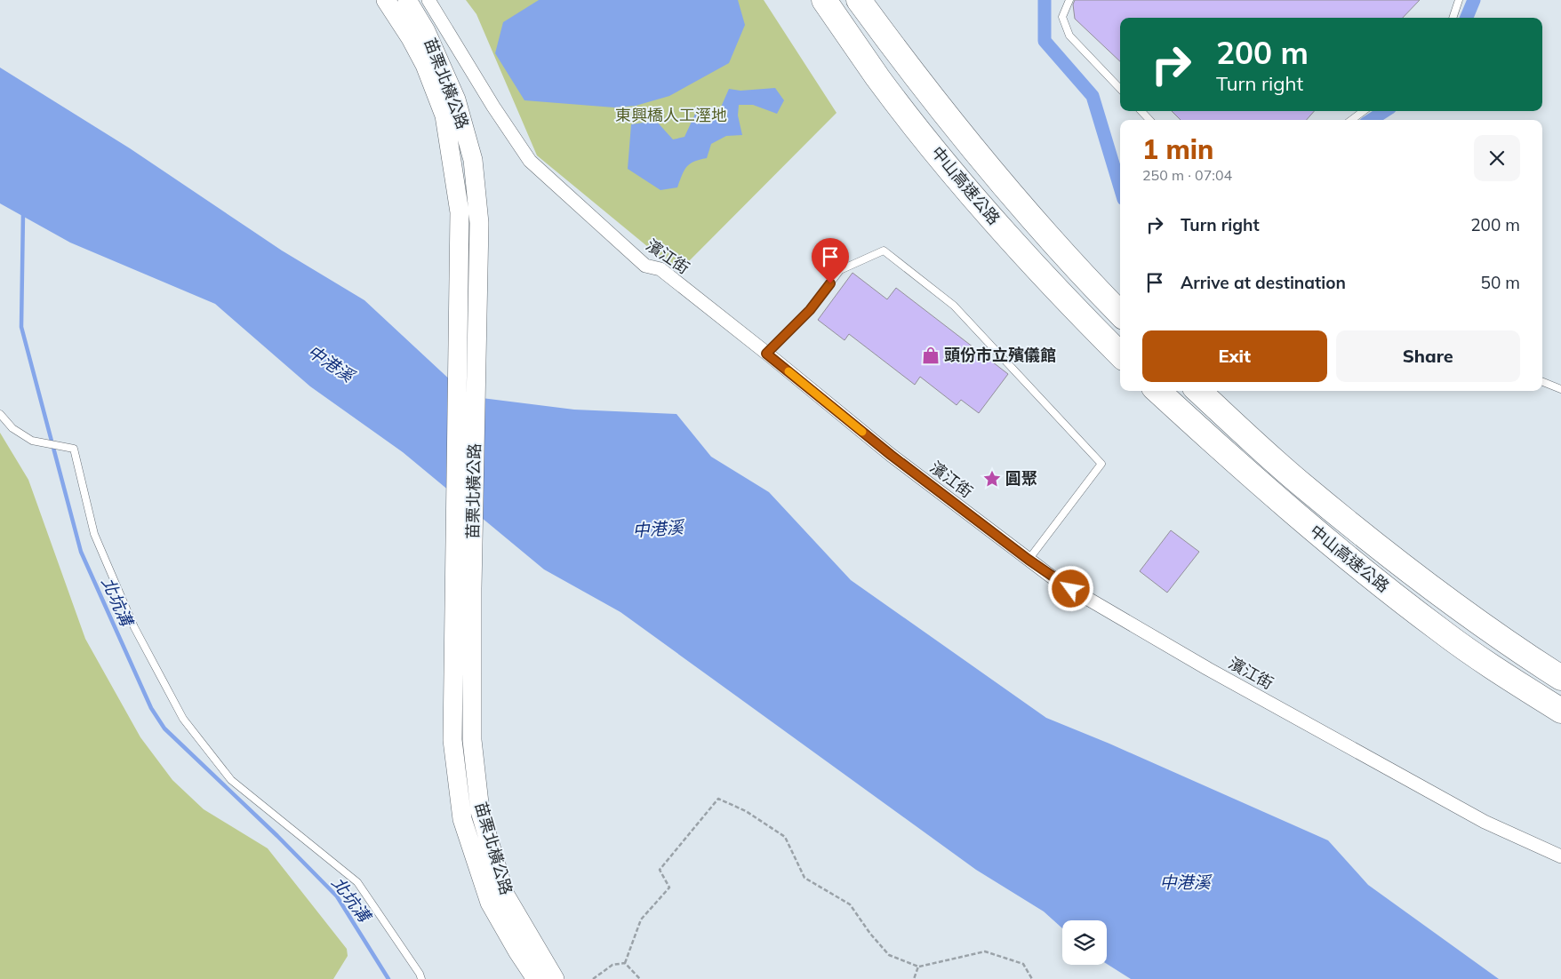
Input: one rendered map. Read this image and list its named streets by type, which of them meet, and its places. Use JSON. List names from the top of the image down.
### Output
{
  "streets": {
    "highway": ["中山高速公路"],
    "main road": ["苗栗北橫公路"],
    "street": ["濱江街"]
  },
  "water": ["中港溪", "北坑溝"],
  "parks": ["東興橋人工溼地"],
  "places": {
    "shop": ["頭份市立殯儀館"],
    "place": ["圓聚"]
  },
  "page": {
    "turn": ["200 m", "Turn right"],
    "heading": ["1 min", "250 m · 07:04"],
    "list": [
      {
        "name": "Turn right",
        "value": "200 m"
      },
      {
        "name": "Arrive at destination",
        "value": "50 m"
      }
    ],
    "buttons": ["Exit", "Share"]
  }
}
